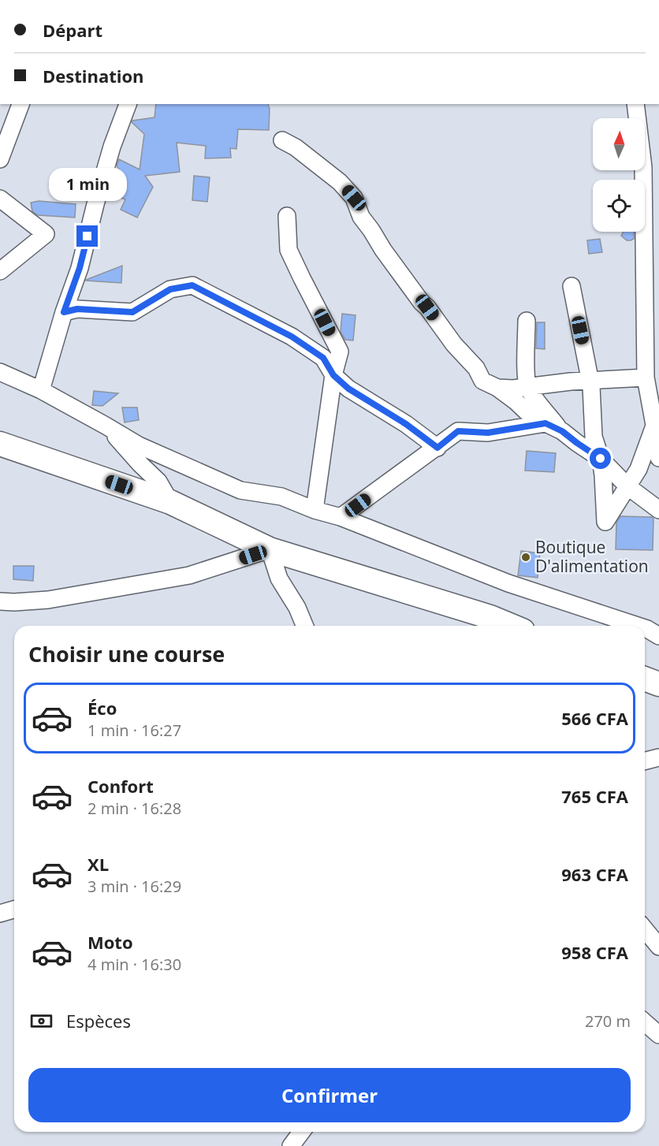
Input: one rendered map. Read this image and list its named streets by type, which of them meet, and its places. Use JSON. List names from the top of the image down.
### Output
{
  "places": ["Boutique D'alimentation"],
  "north": "top",
  "page": {
    "banner": ["Départ", "Destination"],
    "bubble": "1 min",
    "heading": "Choisir une course",
    "list": [
      {
        "name": "Éco",
        "note": "1 min · 16:27",
        "value": "566 CFA"
      },
      {
        "name": "Confort",
        "note": "2 min · 16:28",
        "value": "765 CFA"
      },
      {
        "name": "XL",
        "note": "3 min · 16:29",
        "value": "963 CFA"
      },
      {
        "name": "Moto",
        "note": "4 min · 16:30",
        "value": "958 CFA"
      }
    ],
    "pay": ["Espèces", "270 m"],
    "buttons": "Confirmer"
  }
}
